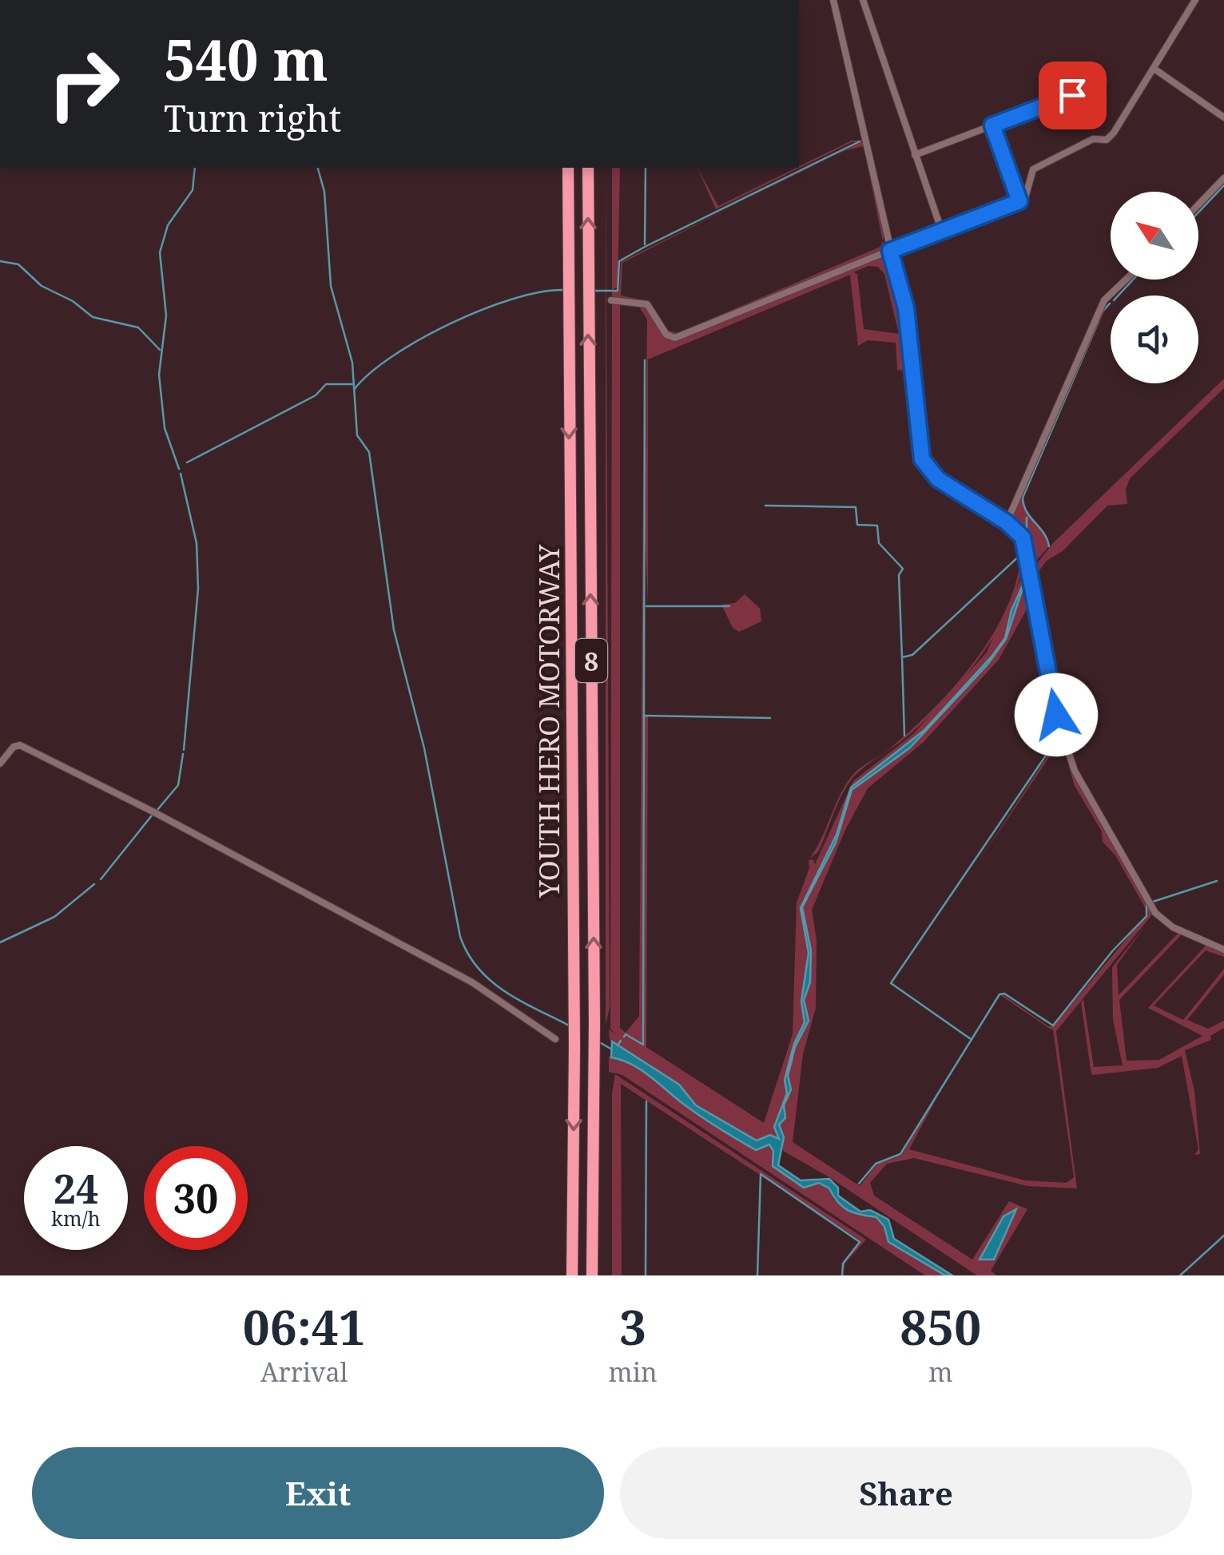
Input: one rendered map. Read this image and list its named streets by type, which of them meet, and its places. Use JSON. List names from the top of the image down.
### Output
{
  "streets": {
    "highway": ["8", "YOUTH HERO MOTORWAY"]
  },
  "north": "top left",
  "page": {
    "turn": ["540 m", "Turn right"],
    "speed": "24 km/h",
    "limit": "30",
    "eta": [
      "06:41",
      "Arrival",
      "3",
      "min",
      "850",
      "m"
    ],
    "buttons": ["Exit", "Share"]
  }
}
